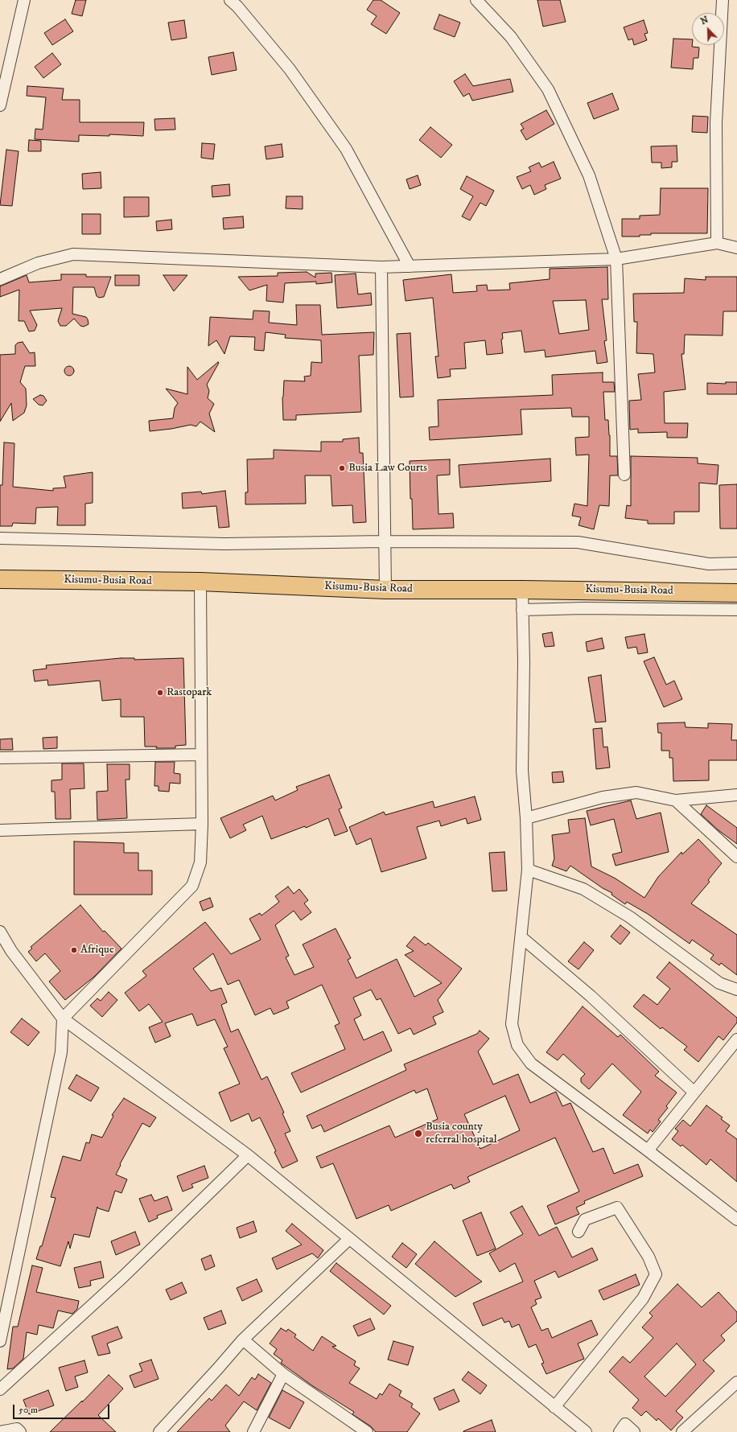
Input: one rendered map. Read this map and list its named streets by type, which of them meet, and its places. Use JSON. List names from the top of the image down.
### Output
{
  "streets": {
    "highway": ["Kisumu-Busia Road"]
  },
  "places": [
    "Busia Law Courts",
    "Rastopark",
    "Afrique",
    "Busia county referral hospital"
  ],
  "scale_bar": "50 m",
  "north": "top left"
}
